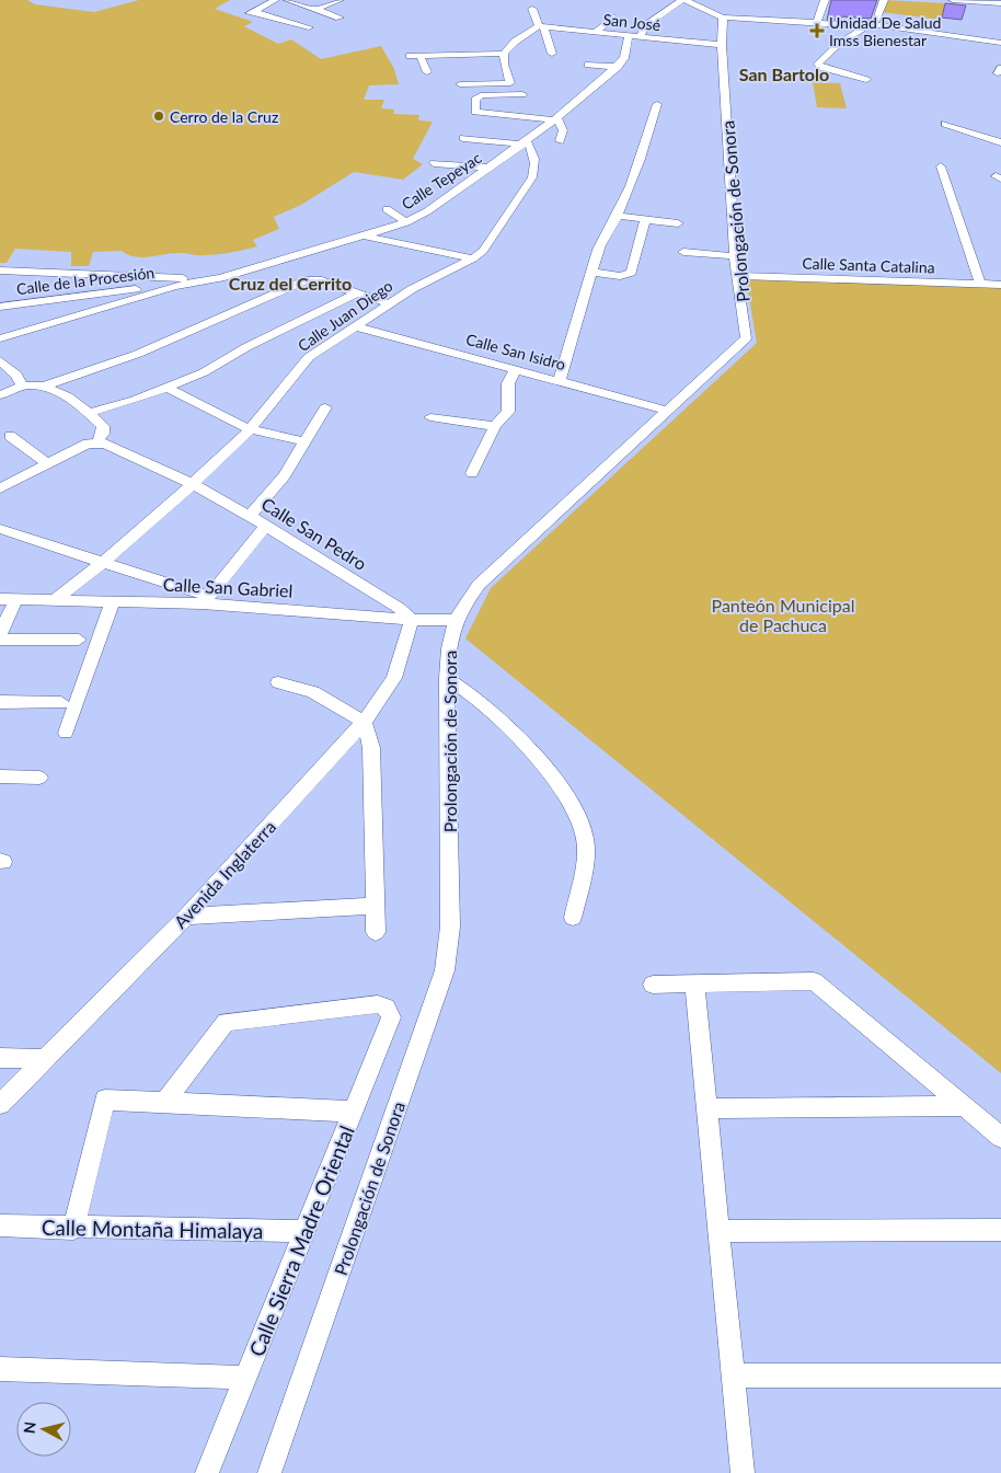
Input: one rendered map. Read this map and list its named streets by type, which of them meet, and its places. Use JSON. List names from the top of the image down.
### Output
{
  "streets": {
    "street": [
      "San José",
      "Calle Tepeyac",
      "Prolongación de Sonora",
      "Calle Santa Catalina",
      "Calle de la Procesión",
      "Calle Juan Diego",
      "Calle San Isidro",
      "Calle San Pedro",
      "Calle San Gabriel",
      "Avenida Inglaterra",
      "Calle Montaña Himalaya",
      "Calle Sierra Madre Oriental"
    ]
  },
  "crossings": [
    ["San José", "Calle Tepeyac"],
    ["San José", "Prolongación de Sonora"],
    ["Calle Tepeyac", "Calle de la Procesión"],
    ["Calle Tepeyac", "Calle Juan Diego"],
    ["Prolongación de Sonora", "Calle Santa Catalina"],
    ["Prolongación de Sonora", "Calle San Isidro"],
    ["Prolongación de Sonora", "Calle San Gabriel"],
    ["Calle Juan Diego", "Calle San Isidro"],
    ["Calle Juan Diego", "Calle San Pedro"],
    ["Calle Juan Diego", "Calle San Gabriel"],
    ["Calle San Pedro", "Calle San Gabriel"],
    ["Calle San Pedro", "Avenida Inglaterra"],
    ["Calle San Gabriel", "Avenida Inglaterra"],
    ["Calle Montaña Himalaya", "Calle Sierra Madre Oriental"]
  ],
  "districts": ["San Bartolo", "Cruz del Cerrito"],
  "parks": ["Panteón Municipal de Pachuca"],
  "places": {
    "health": ["Unidad De Salud Imss Bienestar"],
    "other": ["Cerro de la Cruz"]
  },
  "north": "left"
}
